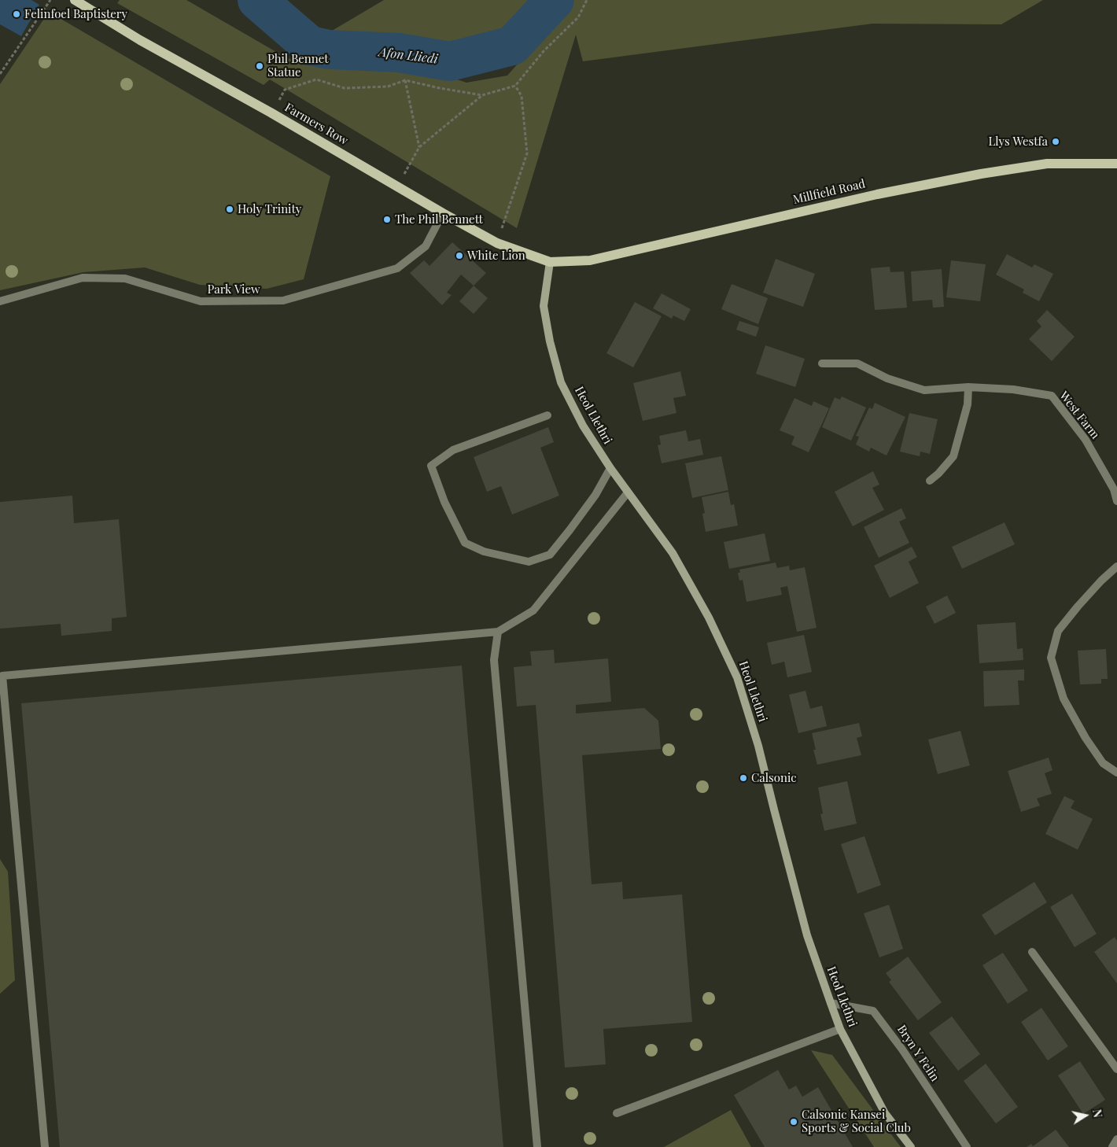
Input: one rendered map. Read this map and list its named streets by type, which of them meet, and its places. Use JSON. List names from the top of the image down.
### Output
{
  "streets": {
    "main road": ["Farmers Row", "Millfield Road", "Heol Llethri"],
    "street": ["Park View", "West Farm", "Bryn Y Felin"]
  },
  "crossings": [
    ["Farmers Row", "Millfield Road"],
    ["Farmers Row", "Park View"],
    ["Farmers Row", "Heol Llethri"],
    ["Millfield Road", "Heol Llethri"],
    ["Heol Llethri", "Bryn Y Felin"]
  ],
  "water": ["Afon Lliedi"],
  "places": [
    "Felinfoel Baptistery",
    "Phil Bennet Statue",
    "Llys Westfa",
    "Holy Trinity",
    "The Phil Bennett",
    "White Lion",
    "Calsonic",
    "Calsonic Kansei Sports & Social Club"
  ],
  "north": "right"
}
